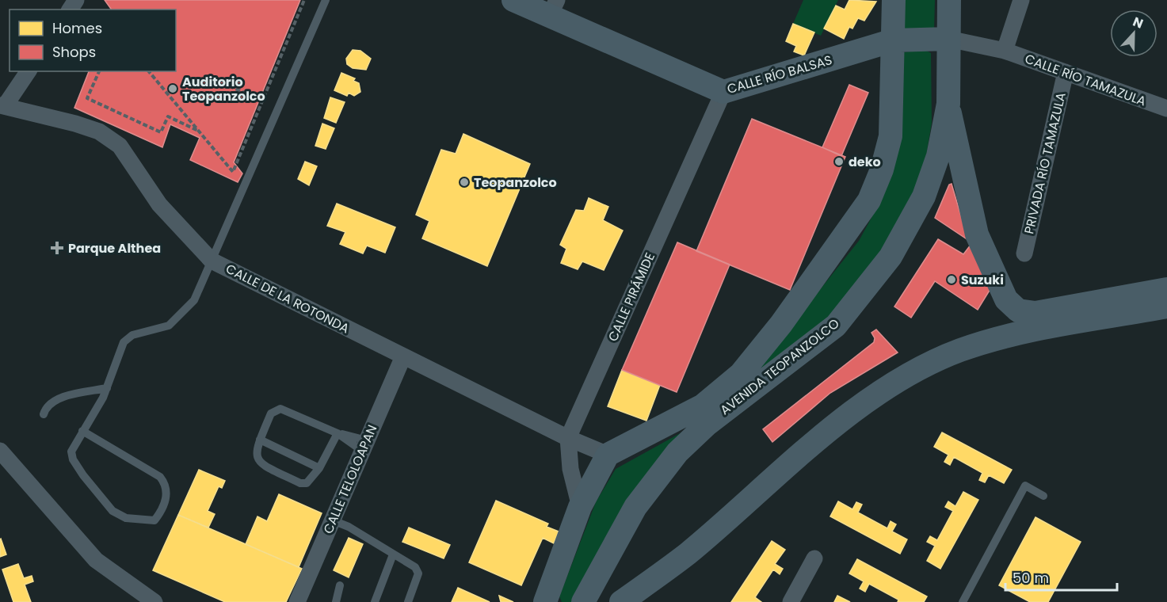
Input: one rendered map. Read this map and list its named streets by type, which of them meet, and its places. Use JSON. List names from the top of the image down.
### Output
{
  "streets": {
    "main road": ["CALLE RÍO BALSAS", "AVENIDA TEOPANZOLCO"],
    "street": [
      "CALLE RÍO TAMAZULA",
      "PRIVADA RÍO TAMAZULA",
      "CALLE PIRÁMIDE",
      "CALLE DE LA ROTONDA",
      "CALLE TELOLOAPAN"
    ]
  },
  "crossings": [
    ["CALLE RÍO BALSAS", "CALLE RÍO TAMAZULA"],
    ["CALLE RÍO BALSAS", "CALLE PIRÁMIDE"],
    ["CALLE RÍO BALSAS", "AVENIDA TEOPANZOLCO"],
    ["CALLE RÍO TAMAZULA", "PRIVADA RÍO TAMAZULA"],
    ["CALLE RÍO TAMAZULA", "AVENIDA TEOPANZOLCO"],
    ["CALLE PIRÁMIDE", "CALLE DE LA ROTONDA"],
    ["CALLE DE LA ROTONDA", "AVENIDA TEOPANZOLCO"],
    ["CALLE DE LA ROTONDA", "CALLE TELOLOAPAN"]
  ],
  "places": {
    "other": [
      "Auditorio Teopanzolco",
      "deko",
      "Teopanzolco",
      "Suzuki"
    ],
    "health": ["Parque Althea"]
  },
  "legend": ["Homes", "Shops"],
  "scale_bar": "50 m",
  "north": "top"
}
